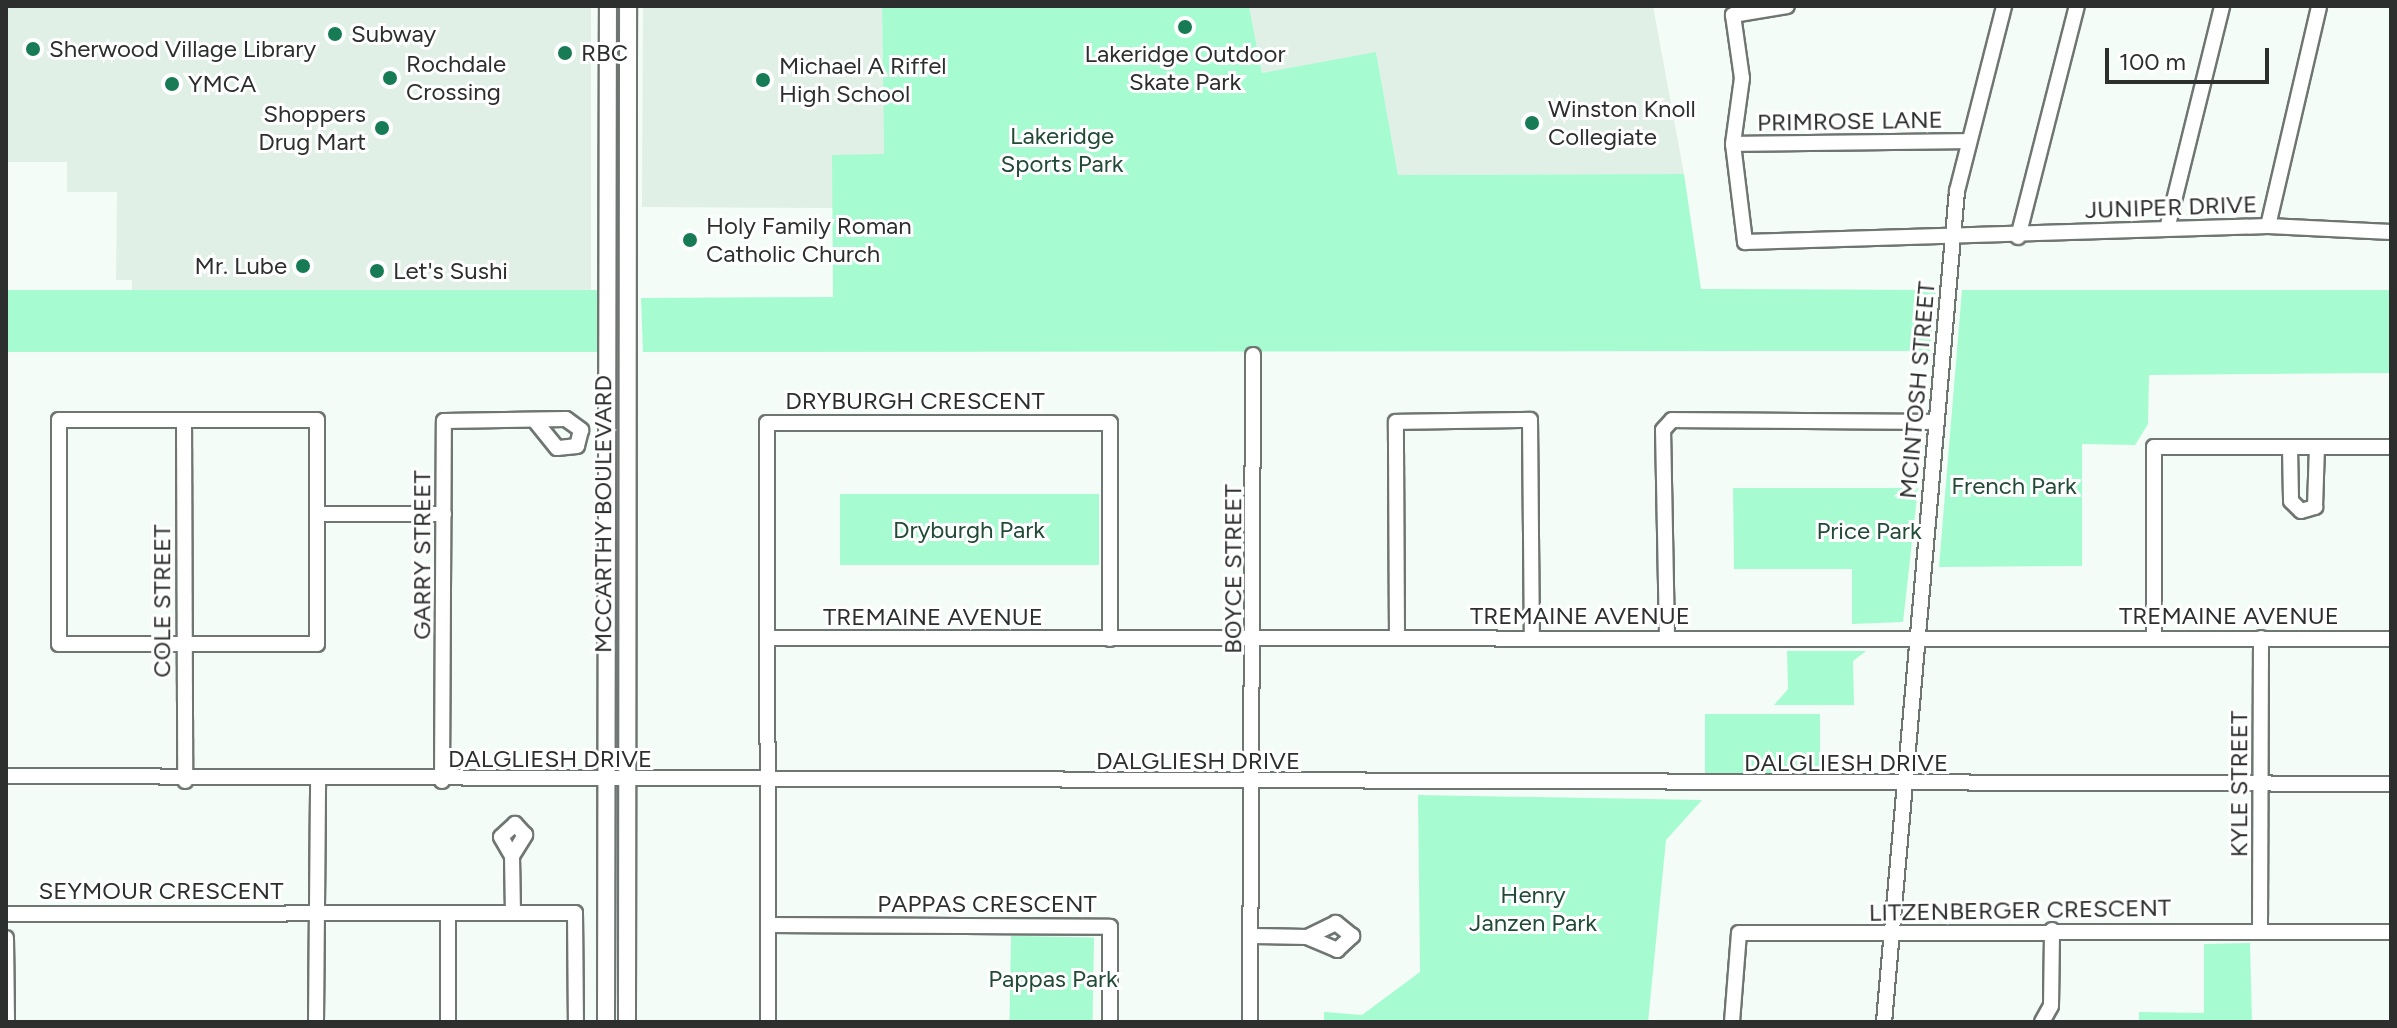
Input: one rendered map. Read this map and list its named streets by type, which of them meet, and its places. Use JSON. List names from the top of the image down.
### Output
{
  "streets": {
    "main road": ["MCCARTHY BOULEVARD"],
    "street": [
      "PRIMROSE LANE",
      "JUNIPER DRIVE",
      "MCINTOSH STREET",
      "DRYBURGH CRESCENT",
      "GARRY STREET",
      "BOYCE STREET",
      "COLE STREET",
      "TREMAINE AVENUE",
      "DALGLIESH DRIVE",
      "KYLE STREET",
      "SEYMOUR CRESCENT",
      "PAPPAS CRESCENT",
      "LITZENBERGER CRESCENT"
    ]
  },
  "crossings": [
    ["PRIMROSE LANE", "JUNIPER DRIVE"],
    ["PRIMROSE LANE", "MCINTOSH STREET"],
    ["JUNIPER DRIVE", "MCINTOSH STREET"],
    ["MCINTOSH STREET", "TREMAINE AVENUE"],
    ["MCINTOSH STREET", "DALGLIESH DRIVE"],
    ["MCINTOSH STREET", "LITZENBERGER CRESCENT"],
    ["DRYBURGH CRESCENT", "TREMAINE AVENUE"],
    ["DRYBURGH CRESCENT", "DALGLIESH DRIVE"],
    ["DRYBURGH CRESCENT", "PAPPAS CRESCENT"],
    ["MCCARTHY BOULEVARD", "DALGLIESH DRIVE"],
    ["GARRY STREET", "DALGLIESH DRIVE"],
    ["BOYCE STREET", "TREMAINE AVENUE"],
    ["BOYCE STREET", "DALGLIESH DRIVE"],
    ["COLE STREET", "DALGLIESH DRIVE"],
    ["TREMAINE AVENUE", "KYLE STREET"],
    ["DALGLIESH DRIVE", "KYLE STREET"],
    ["KYLE STREET", "LITZENBERGER CRESCENT"]
  ],
  "parks": [
    "Lakeridge Sports Park",
    "French Park",
    "Dryburgh Park",
    "Price Park",
    "Henry Janzen Park",
    "Pappas Park"
  ],
  "places": [
    "Lakeridge Outdoor Skate Park",
    "Subway",
    "Sherwood Village Library",
    "RBC",
    "Rochdale Crossing",
    "Michael A Riffel High School",
    "YMCA",
    "Winston Knoll Collegiate",
    "Shoppers Drug Mart",
    "Holy Family Roman Catholic Church",
    "Mr. Lube",
    "Let's Sushi"
  ],
  "scale_bar": "100 m"
}
